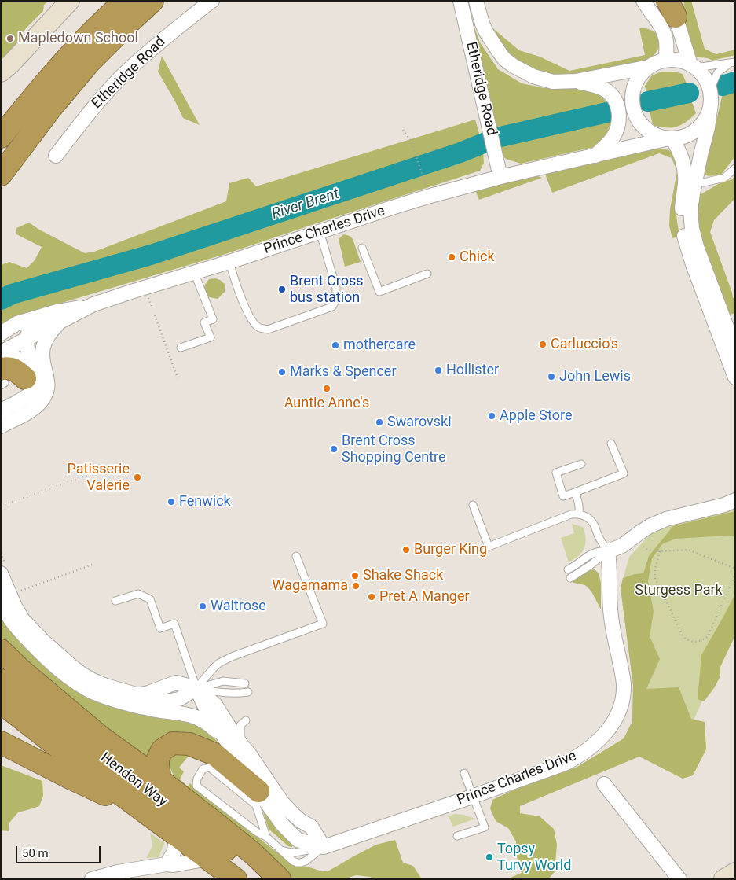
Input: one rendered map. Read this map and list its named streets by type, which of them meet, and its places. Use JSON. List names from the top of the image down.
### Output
{
  "streets": {
    "highway": ["Hendon Way"],
    "street": ["Etheridge Road", "Prince Charles Drive"]
  },
  "crossings": [
    ["Etheridge Road", "Prince Charles Drive"]
  ],
  "water": ["River Brent"],
  "parks": ["Sturgess Park"],
  "places": [
    "Mapledown School",
    "Chick",
    "Brent Cross bus station",
    "Carluccio's",
    "mothercare",
    "Hollister",
    "Marks & Spencer",
    "John Lewis",
    "Auntie Anne's",
    "Apple Store",
    "Swarovski",
    "Brent Cross Shopping Centre",
    "Patisserie Valerie",
    "Fenwick",
    "Burger King",
    "Shake Shack",
    "Wagamama",
    "Pret A Manger",
    "Waitrose",
    "Topsy Turvy World"
  ],
  "scale_bar": "50 m"
}
